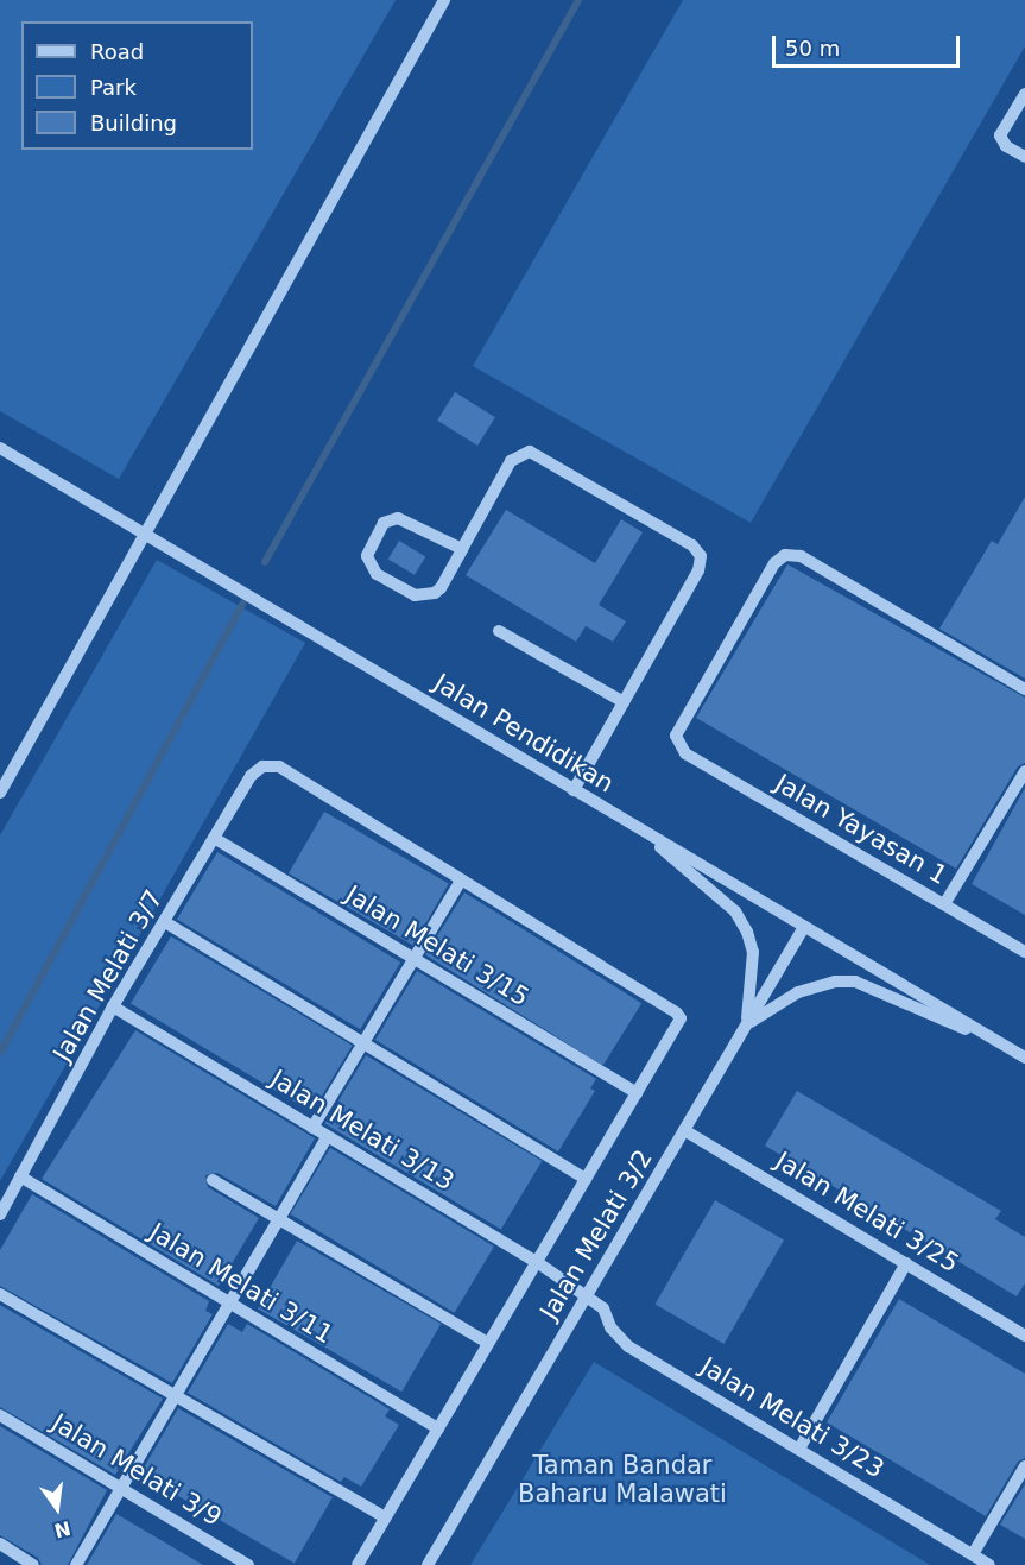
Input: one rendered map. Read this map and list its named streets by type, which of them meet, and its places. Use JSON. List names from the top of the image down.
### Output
{
  "streets": {
    "street": [
      "Jalan Pendidikan",
      "Jalan Yayasan 1",
      "Jalan Melati 3/15",
      "Jalan Melati 3/7",
      "Jalan Melati 3/13",
      "Jalan Melati 3/25",
      "Jalan Melati 3/2",
      "Jalan Melati 3/11",
      "Jalan Melati 3/23",
      "Jalan Melati 3/9"
    ]
  },
  "crossings": [
    ["Jalan Pendidikan", "Jalan Melati 3/2"],
    ["Jalan Melati 3/15", "Jalan Melati 3/7"],
    ["Jalan Melati 3/7", "Jalan Melati 3/13"],
    ["Jalan Melati 3/7", "Jalan Melati 3/11"],
    ["Jalan Melati 3/13", "Jalan Melati 3/2"],
    ["Jalan Melati 3/13", "Jalan Melati 3/23"],
    ["Jalan Melati 3/25", "Jalan Melati 3/2"],
    ["Jalan Melati 3/2", "Jalan Melati 3/23"]
  ],
  "parks": ["Taman Bandar Baharu Malawati"],
  "legend": ["Road", "Park", "Building"],
  "scale_bar": "50 m",
  "north": "bottom"
}
